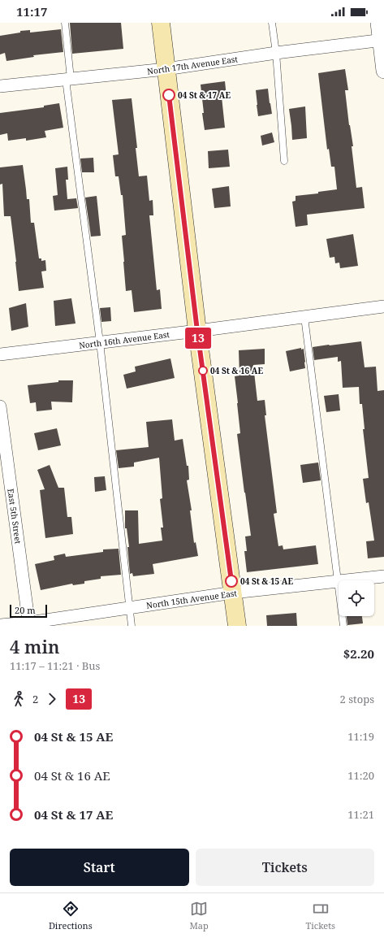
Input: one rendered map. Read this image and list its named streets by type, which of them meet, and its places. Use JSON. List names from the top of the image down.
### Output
{
  "streets": {
    "street": [
      "North 17th Avenue East",
      "North 16th Avenue East",
      "East 5th Street",
      "North 15th Avenue East"
    ]
  },
  "crossings": [
    ["East 5th Street", "North 15th Avenue East"]
  ],
  "places": ["04 St & 17 AE", "04 St & 16 AE", "04 St & 15 AE"],
  "lines": ["bus line 13"],
  "scale_bar": "20 m",
  "page": {
    "status": "11:17",
    "on_map": "13",
    "scale": "20 m",
    "heading": ["4 min", "11:17 – 11:21 · Bus", "$2.20"],
    "legs": ["2", "13", "2 stops"],
    "list": [
      {
        "name": "04 St & 15 AE",
        "value": "11:19"
      },
      {
        "name": "04 St & 16 AE",
        "value": "11:20"
      },
      {
        "name": "04 St & 17 AE",
        "value": "11:21"
      }
    ],
    "buttons": ["Start", "Tickets"],
    "tabs": ["Directions", "Map", "Tickets"]
  }
}
